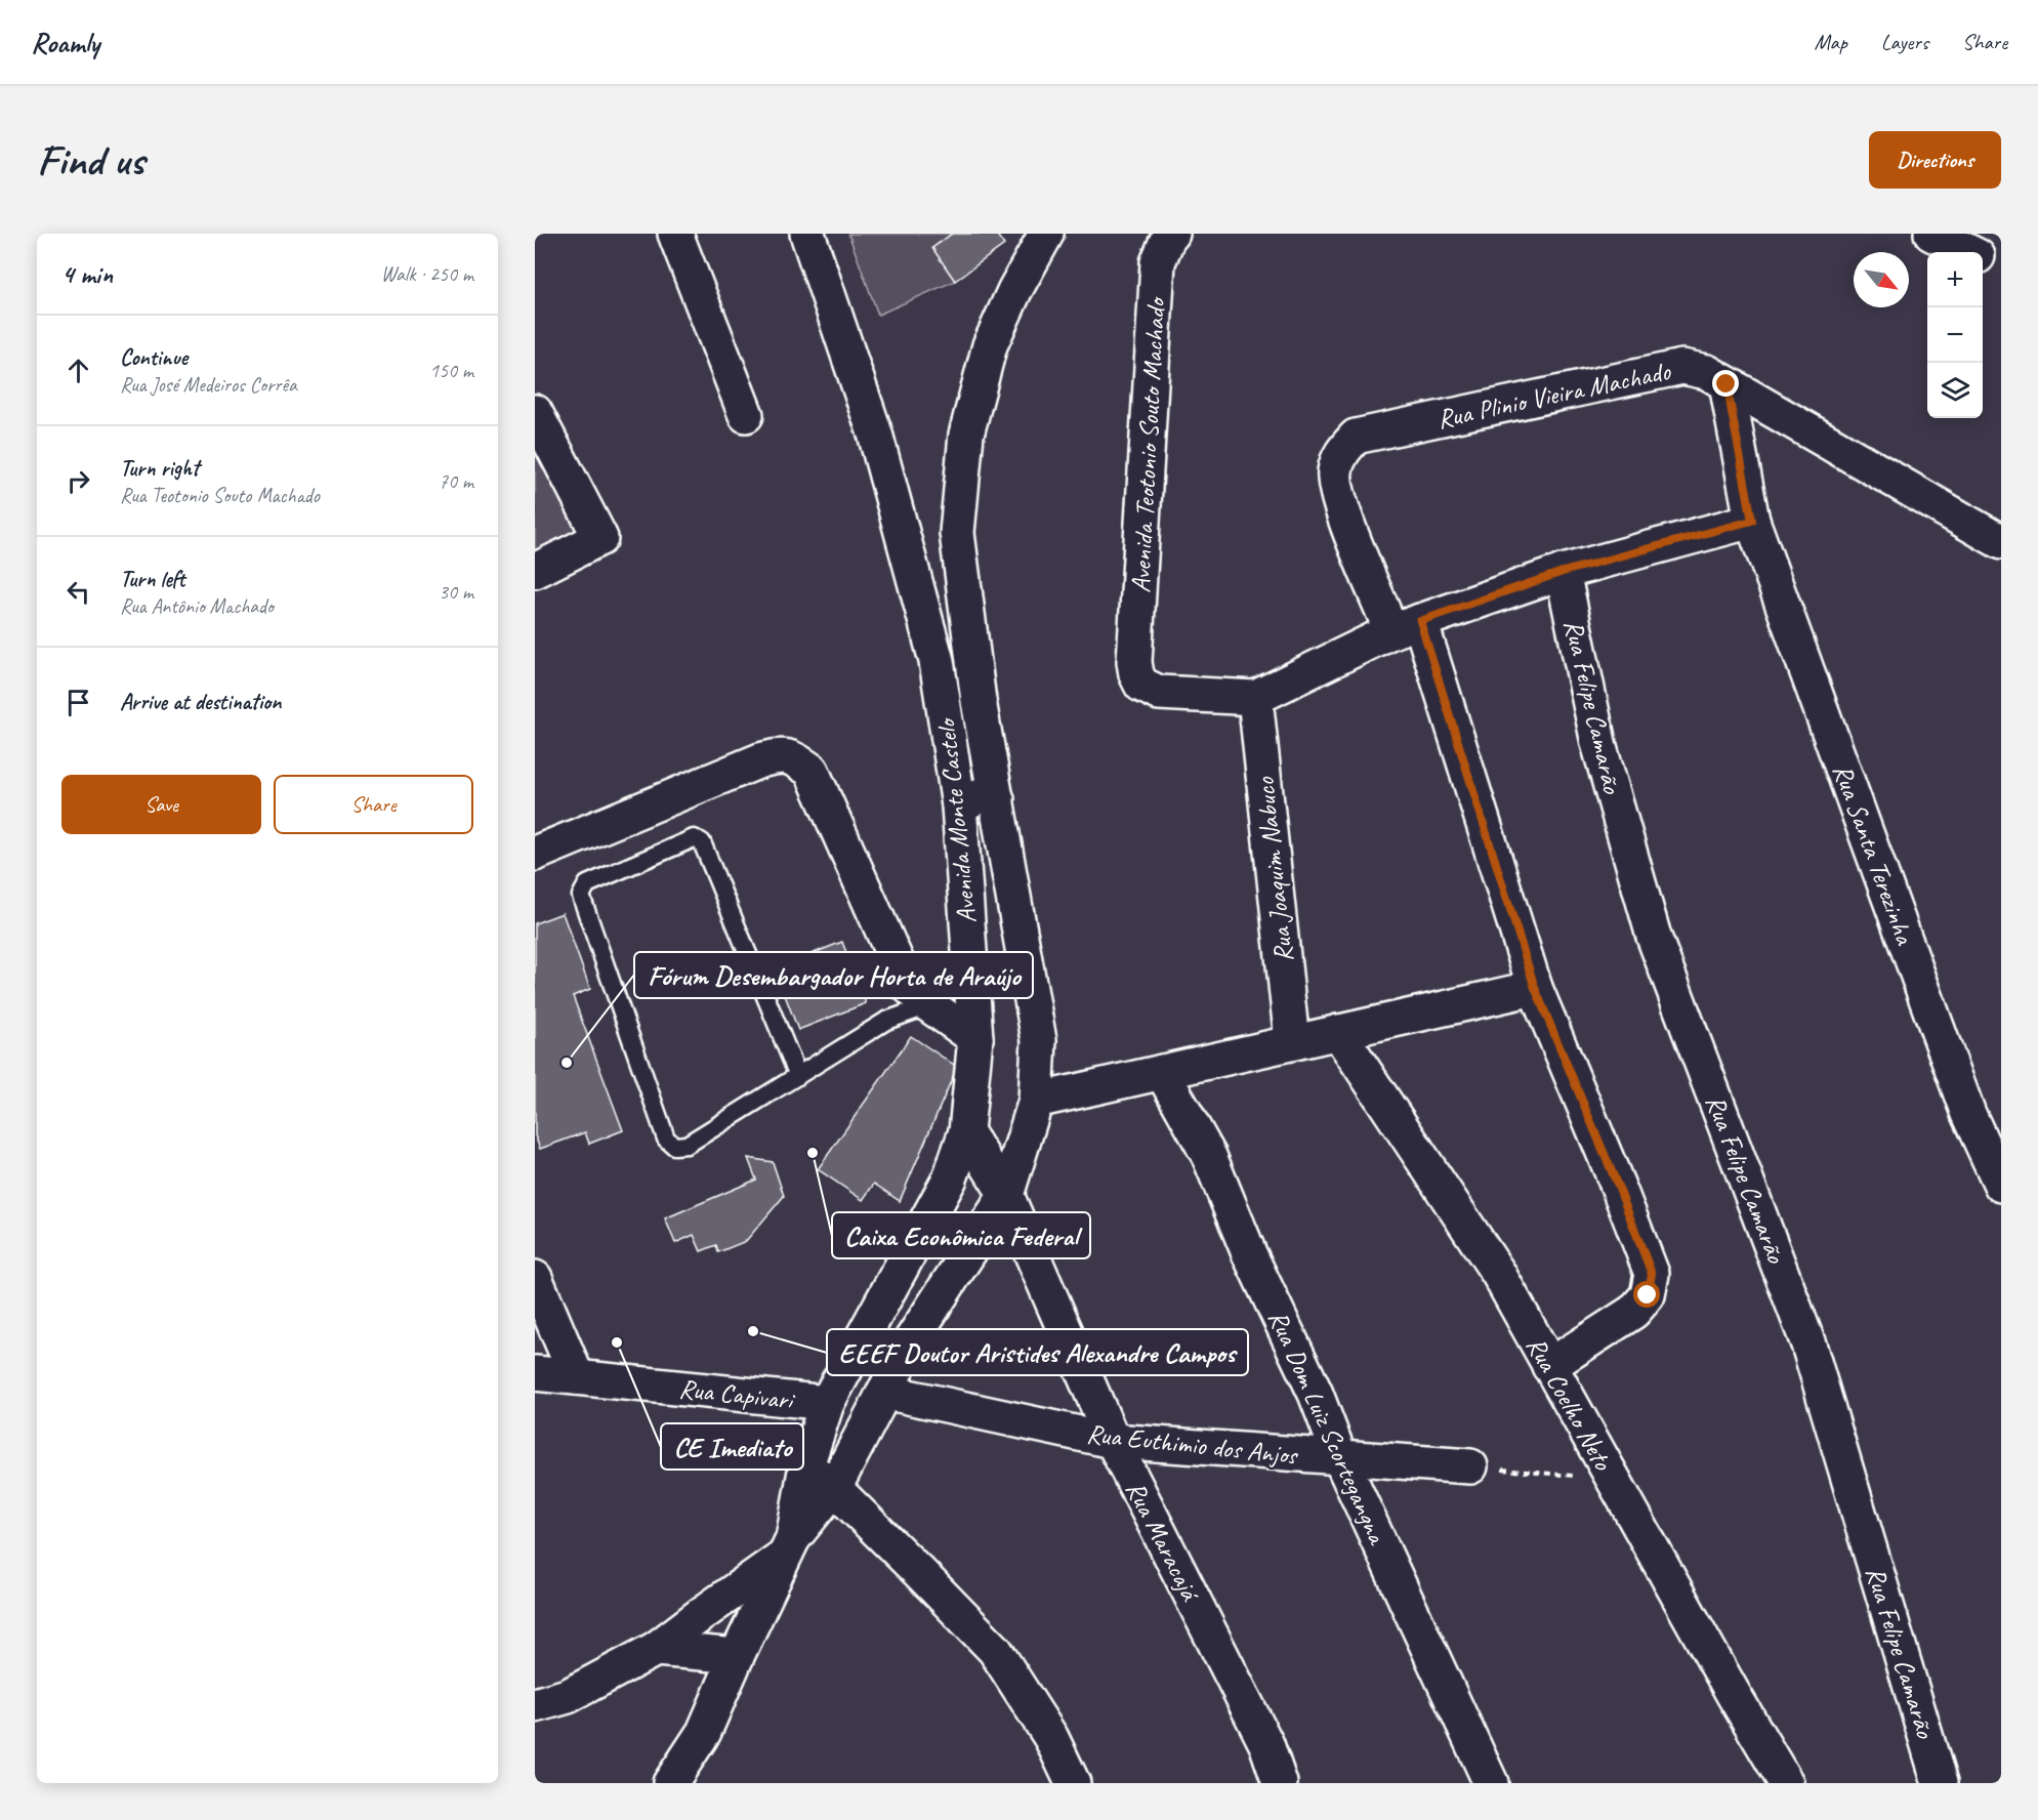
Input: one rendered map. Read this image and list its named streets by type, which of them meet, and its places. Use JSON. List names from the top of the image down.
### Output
{
  "streets": {
    "street": [
      "Rua Plinio Vieira Machado",
      "Avenida Teotonio Souto Machado",
      "Rua Felipe Camarão",
      "Avenida Monte Castelo",
      "Rua Santa Terezinha",
      "Rua Joaquim Nabuco",
      "Rua Capivari",
      "Rua Coelho Neto",
      "Rua Dom Luiz Scortegangna",
      "Rua Euthimio dos Anjos",
      "Rua Maracajá"
    ]
  },
  "crossings": [
    ["Rua Plinio Vieira Machado", "Rua Santa Terezinha"],
    ["Avenida Teotonio Souto Machado", "Rua Joaquim Nabuco"],
    ["Avenida Monte Castelo", "Rua Capivari"],
    ["Avenida Monte Castelo", "Rua Maracajá"],
    ["Rua Dom Luiz Scortegangna", "Rua Euthimio dos Anjos"],
    ["Rua Euthimio dos Anjos", "Rua Maracajá"]
  ],
  "places": [
    "Fórum Desembargador Horta de Araújo",
    "Caixa Econômica Federal",
    "EEEF Doutor Aristides Alexandre Campos",
    "CE Imediato"
  ],
  "north": "bottom right",
  "page": {
    "header": "Roamly",
    "nav": ["Map", "Layers", "Share"],
    "buttons": [
      "Directions",
      ["Save", "Share"]
    ],
    "title": "Find us",
    "heading": ["4 min", "Walk · 250 m"],
    "map_buttons": ["+", "−"],
    "list": [
      ["Continue", "Rua José Medeiros Corrêa", "150 m"],
      ["Turn right", "Rua Teotonio Souto Machado", "70 m"],
      ["Turn left", "Rua Antônio Machado", "30 m"],
      "Arrive at destination"
    ]
  }
}
